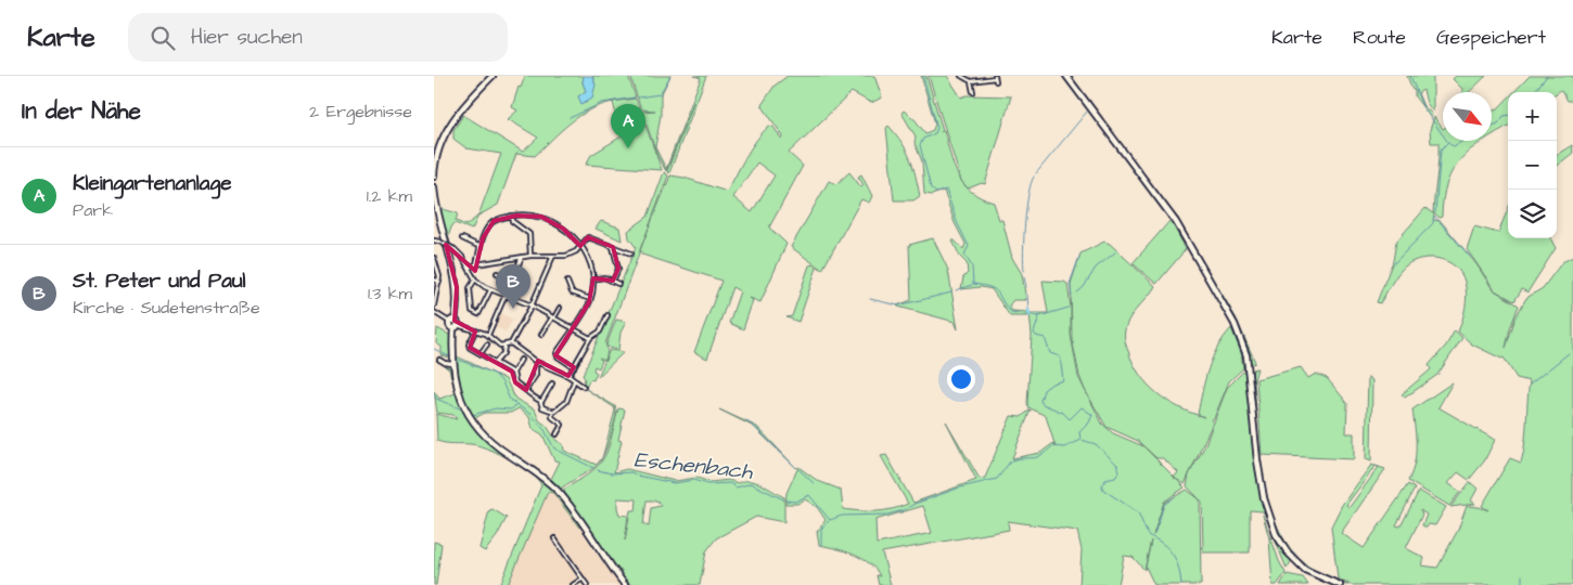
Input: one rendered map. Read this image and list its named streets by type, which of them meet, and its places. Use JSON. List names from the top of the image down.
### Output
{
  "water": ["Eschenbach"],
  "north": "bottom right",
  "page": {
    "header": "Karte",
    "search": "Hier suchen",
    "nav": ["Karte", "Route", "Gespeichert"],
    "heading": ["In der Nähe", "2 Ergebnisse"],
    "map_buttons": ["+", "−"],
    "pins": ["A", "B"],
    "list": [
      {
        "mark": "A",
        "name": "Kleingartenanlage",
        "note": "Park",
        "value": "1.2 km"
      },
      {
        "mark": "B",
        "name": "St. Peter und Paul",
        "note": "Kirche · Sudetenstraße",
        "value": "1.3 km"
      }
    ]
  }
}
